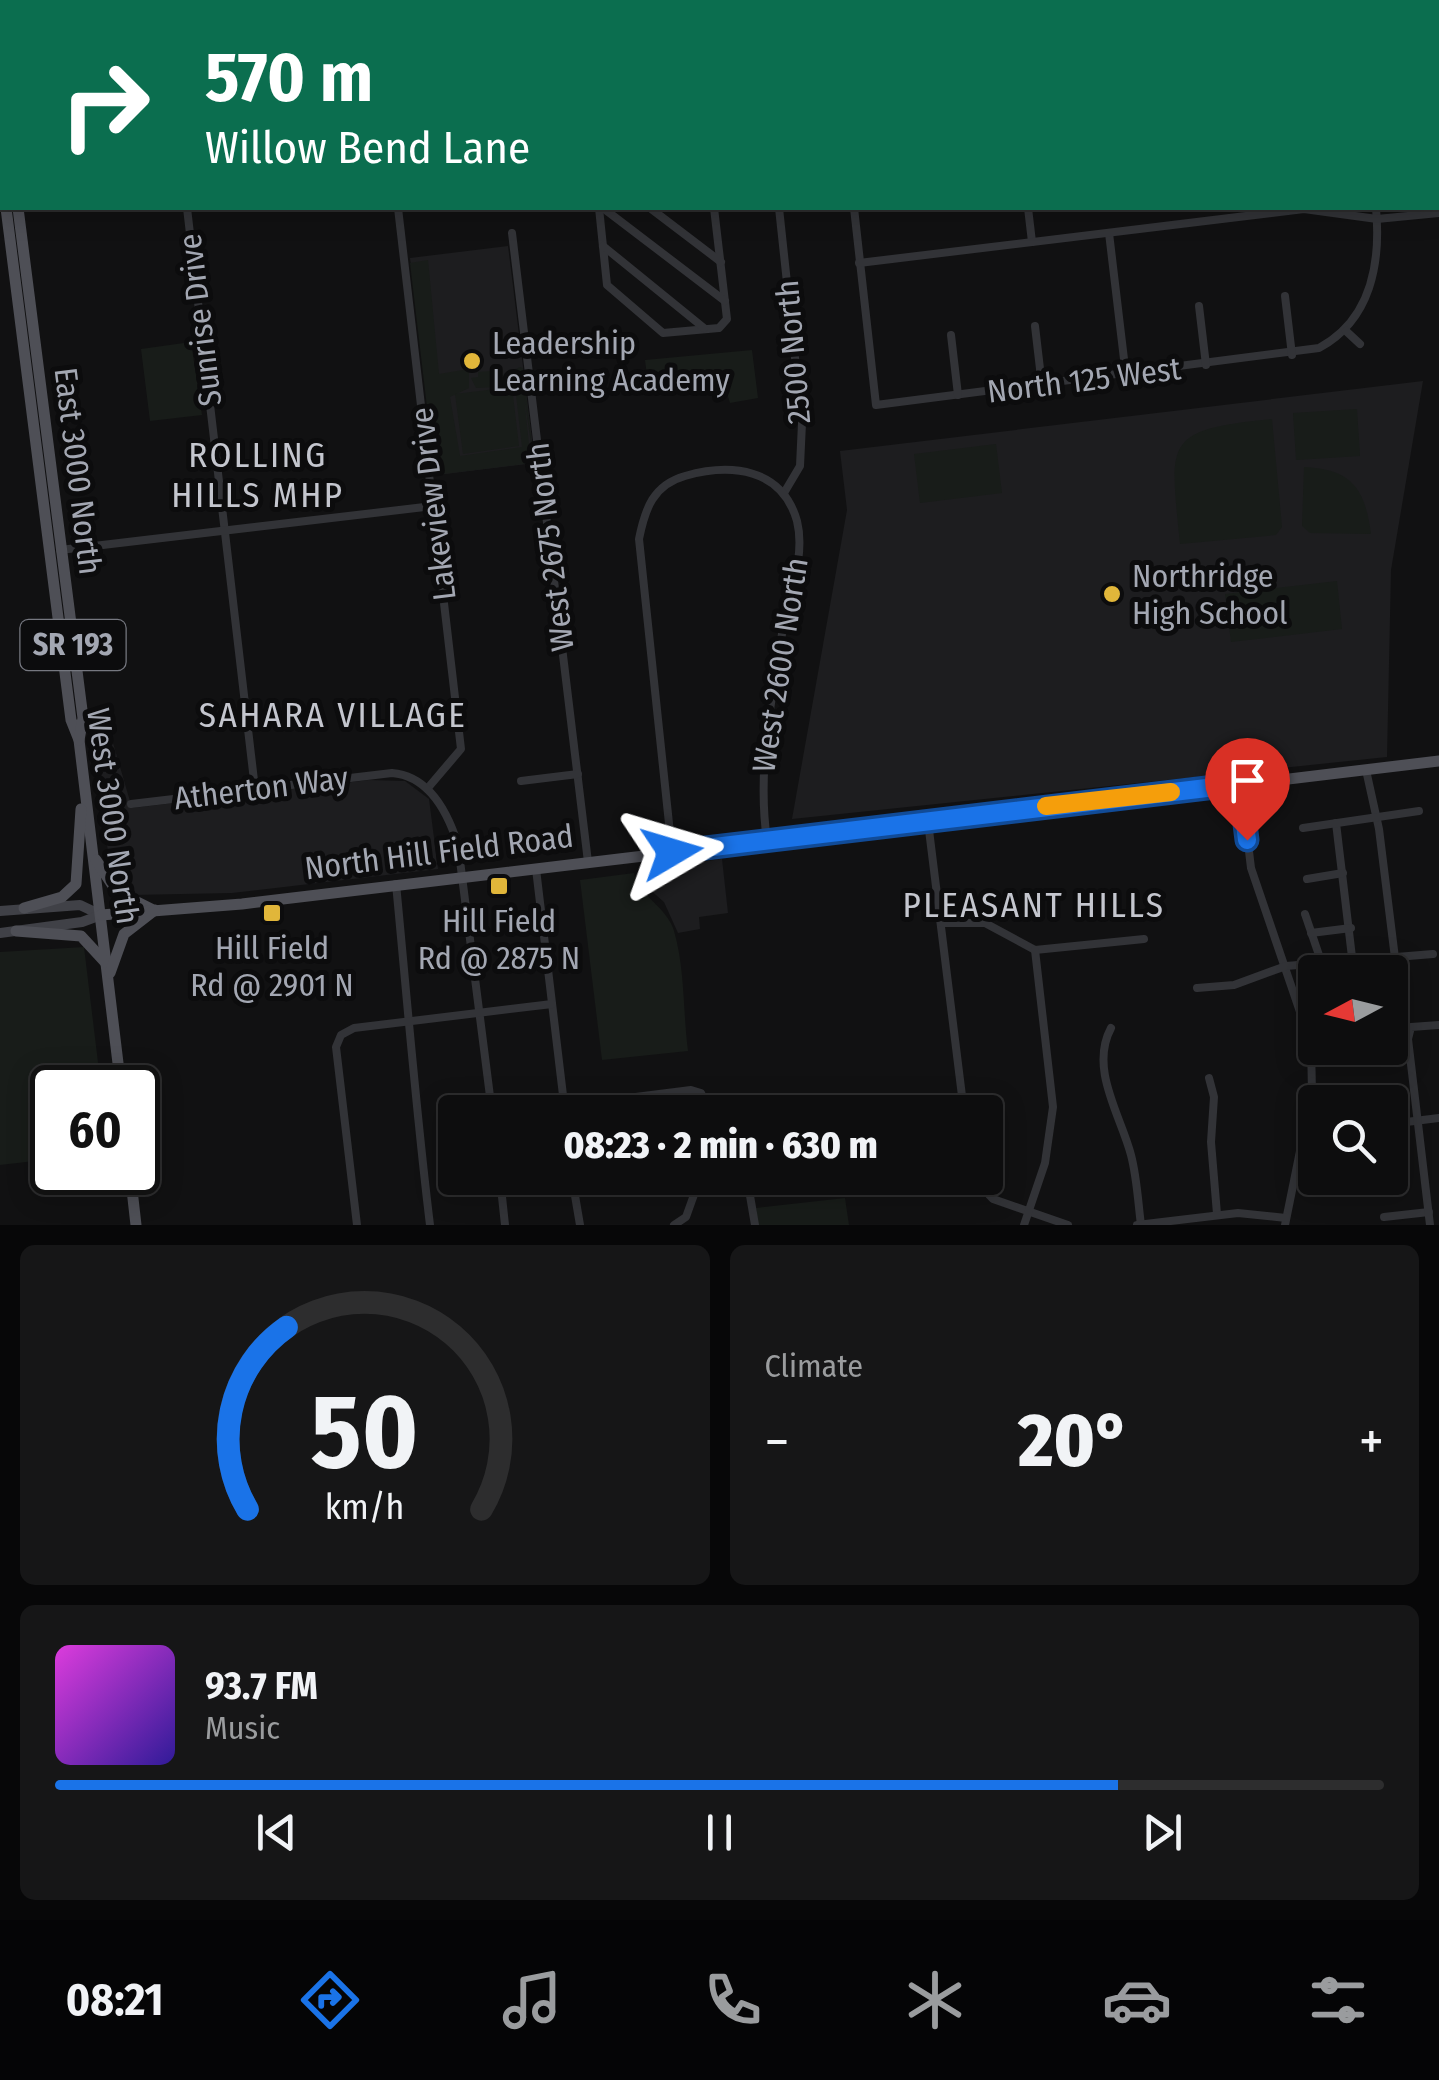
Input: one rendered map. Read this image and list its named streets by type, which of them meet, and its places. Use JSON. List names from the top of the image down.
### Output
{
  "streets": {
    "main road": [
      "East 3000 North",
      "SR 193",
      "West 3000 North",
      "North Hill Field Road"
    ],
    "street": [
      "Sunrise Drive",
      "2500 North",
      "North 125 West",
      "Lakeview Drive",
      "West 2675 North",
      "West 2600 North",
      "Atherton Way"
    ]
  },
  "crossings": [
    ["Sunrise Drive", "Atherton Way"],
    ["2500 North", "West 2600 North"],
    ["East 3000 North", "West 3000 North"],
    ["Lakeview Drive", "Atherton Way"],
    ["West 2675 North", "North Hill Field Road"],
    ["West 2600 North", "North Hill Field Road"],
    ["West 3000 North", "North Hill Field Road"]
  ],
  "districts": ["ROLLING HILLS MHP", "SAHARA VILLAGE", "PLEASANT HILLS"],
  "places": {
    "other": ["Leadership Learning Academy", "Northridge High School"],
    "transit": ["Hill Field Rd @ 2875 N", "Hill Field Rd @ 2901 N"]
  },
  "north": "left",
  "page": {
    "turn": ["570 m", "Willow Bend Lane"],
    "limit": "60",
    "trip": "08:23 · 2 min · 630 m",
    "tile": "Climate",
    "heat": ["−", "20°", "+"],
    "song": ["93.7 FM", "Music"],
    "tabs": "08:21",
    "gauge": ["50", "km/h"]
  }
}
